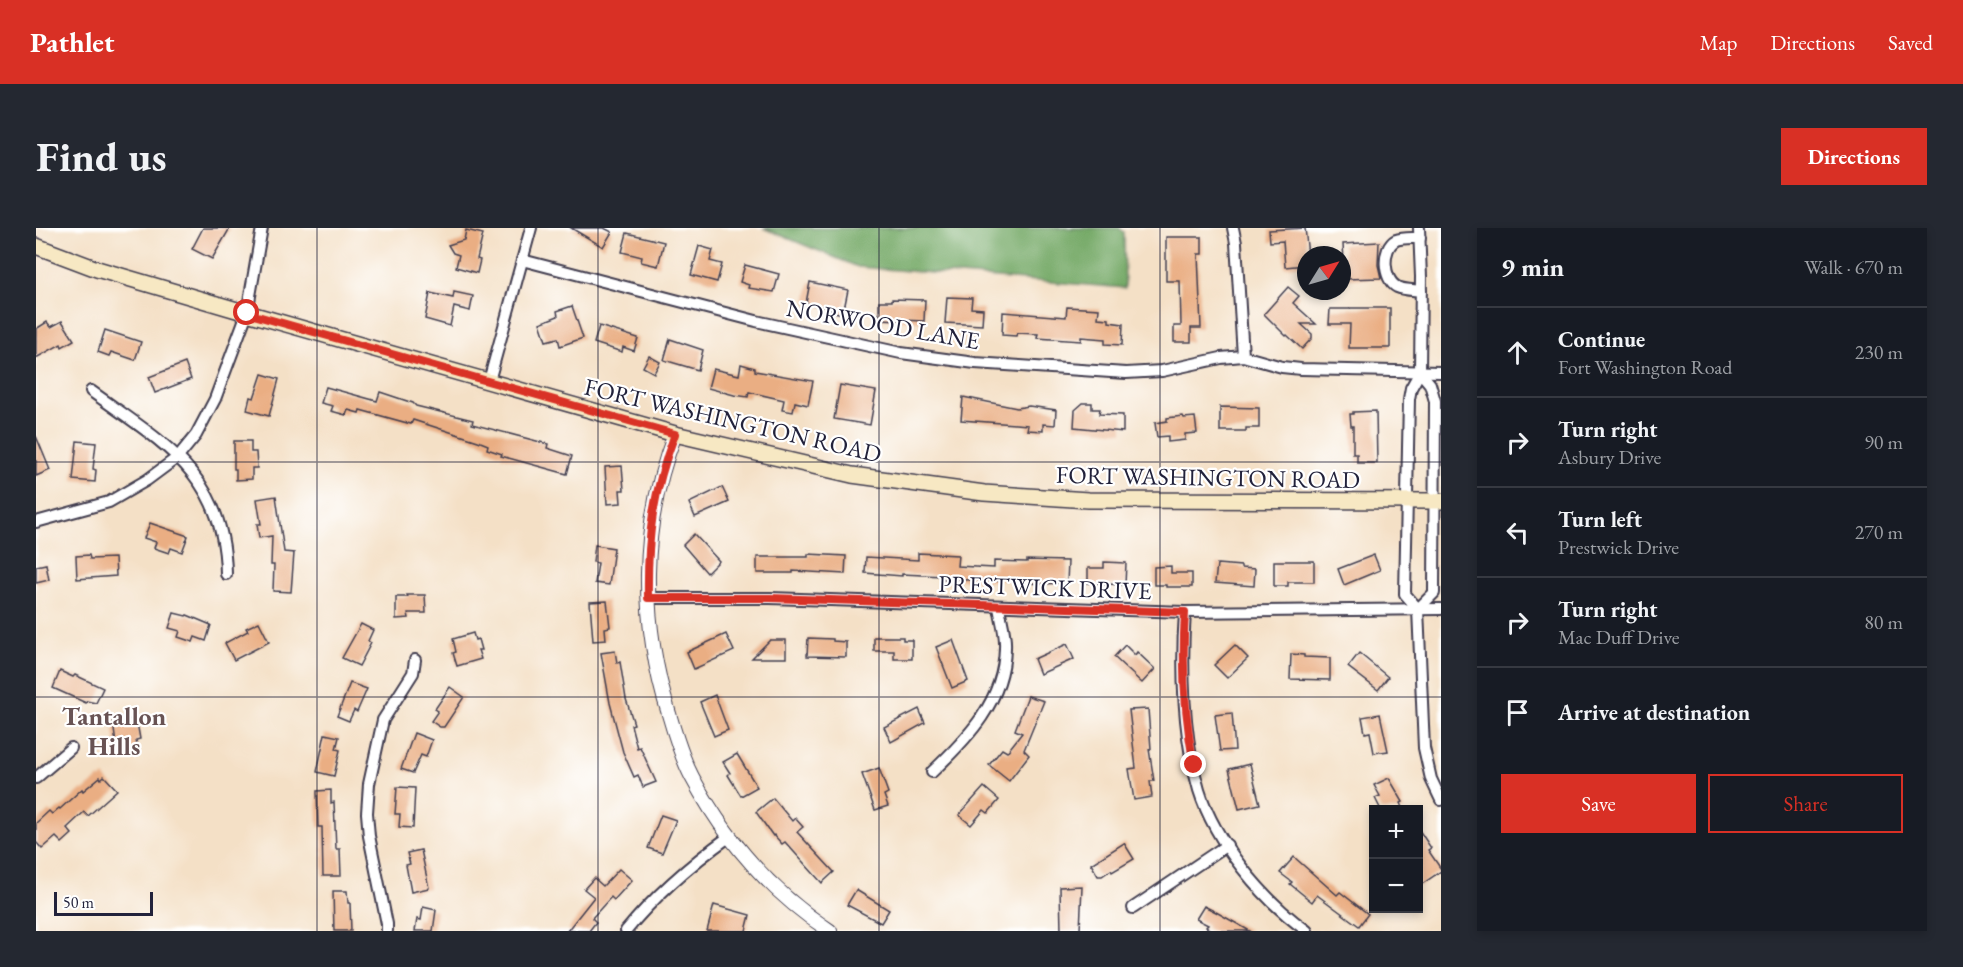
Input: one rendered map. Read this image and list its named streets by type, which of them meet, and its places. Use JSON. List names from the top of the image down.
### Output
{
  "streets": {
    "main road": ["FORT WASHINGTON ROAD"],
    "street": ["NORWOOD LANE", "PRESTWICK DRIVE"]
  },
  "districts": ["Tantallon Hills"],
  "scale_bar": "50 m",
  "north": "top right",
  "page": {
    "header": "Pathlet",
    "nav": ["Map", "Directions", "Saved"],
    "buttons": [
      "Directions",
      ["Save", "Share"]
    ],
    "title": "Find us",
    "heading": ["9 min", "Walk · 670 m"],
    "list": [
      ["Continue", "Fort Washington Road", "230 m"],
      ["Turn right", "Asbury Drive", "90 m"],
      ["Turn left", "Prestwick Drive", "270 m"],
      ["Turn right", "Mac Duff Drive", "80 m"],
      "Arrive at destination"
    ],
    "map_buttons": ["+", "−"],
    "scale": "50 m"
  }
}
